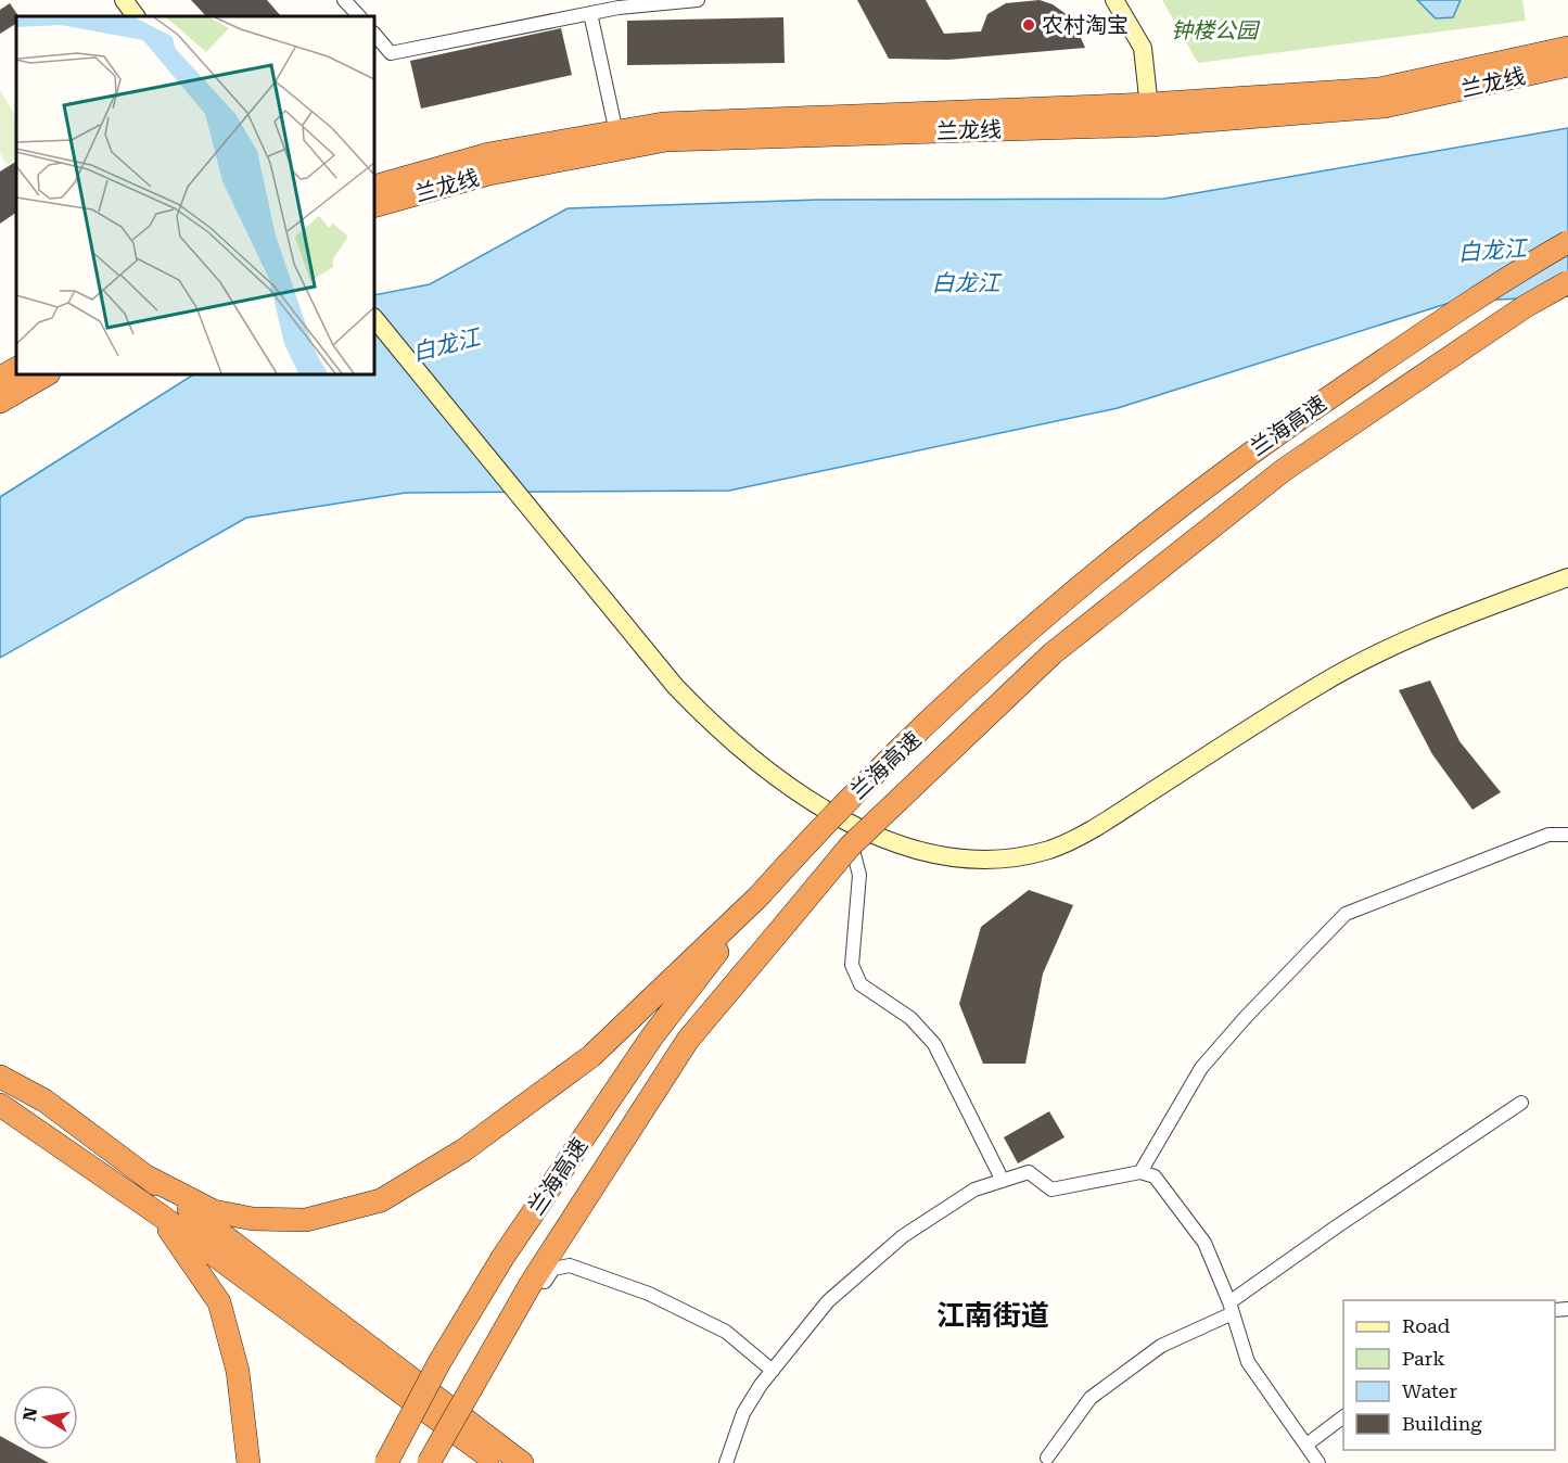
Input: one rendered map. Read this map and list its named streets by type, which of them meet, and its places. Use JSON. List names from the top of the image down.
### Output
{
  "streets": {
    "highway": ["兰龙线", "兰海高速"]
  },
  "districts": ["江南街道"],
  "water": ["白龙江"],
  "parks": ["钟楼公园"],
  "places": ["农村淘宝"],
  "legend": [
    "Road",
    "Park",
    "Water",
    "Building"
  ],
  "north": "left"
}
